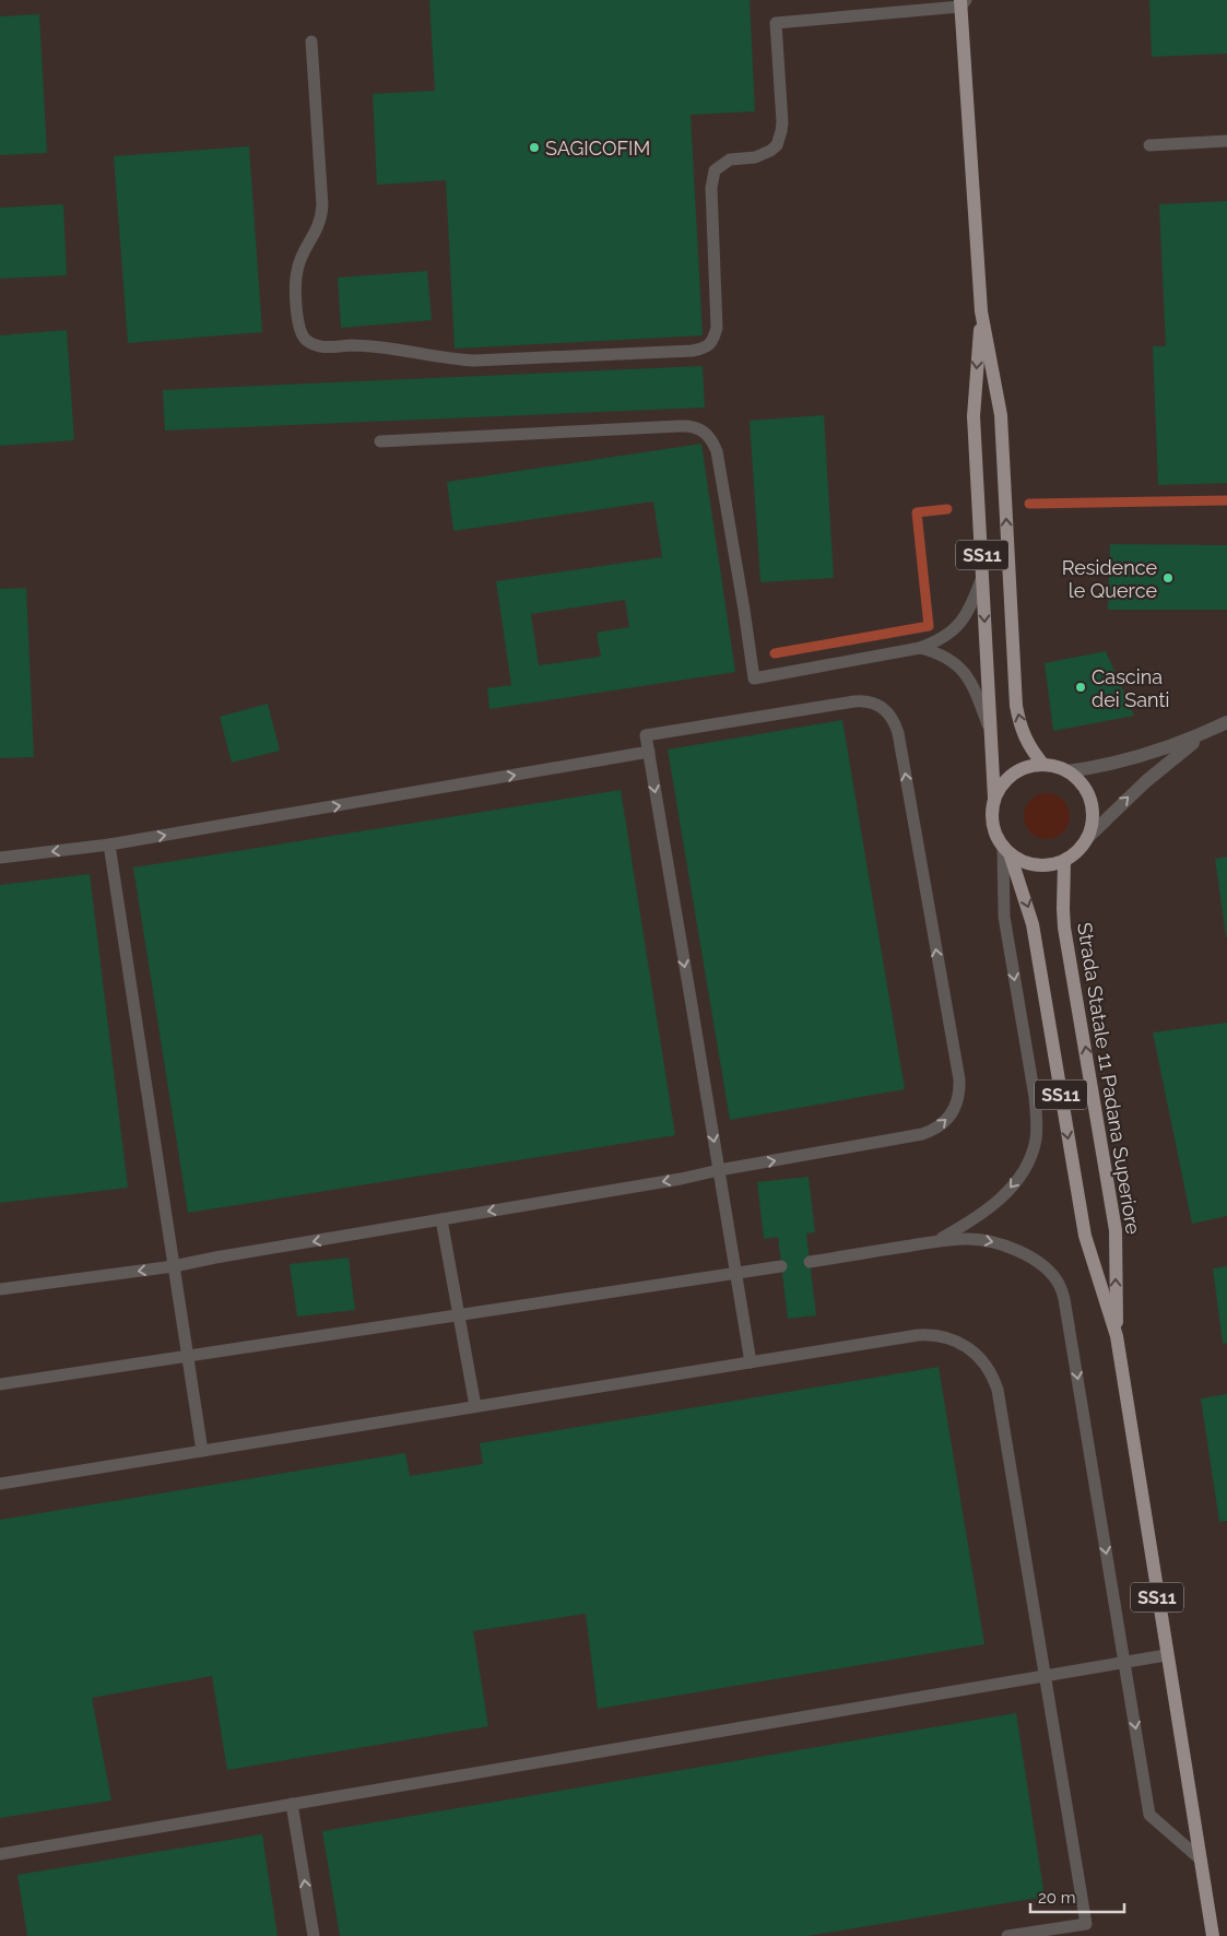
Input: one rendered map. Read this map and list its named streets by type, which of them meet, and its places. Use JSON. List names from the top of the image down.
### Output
{
  "streets": {
    "main road": ["SS11", "Strada Statale 11 Padana Superiore"]
  },
  "places": ["SAGICOFIM", "Residence le Querce", "Cascina dei Santi"],
  "scale_bar": "20 m"
}
